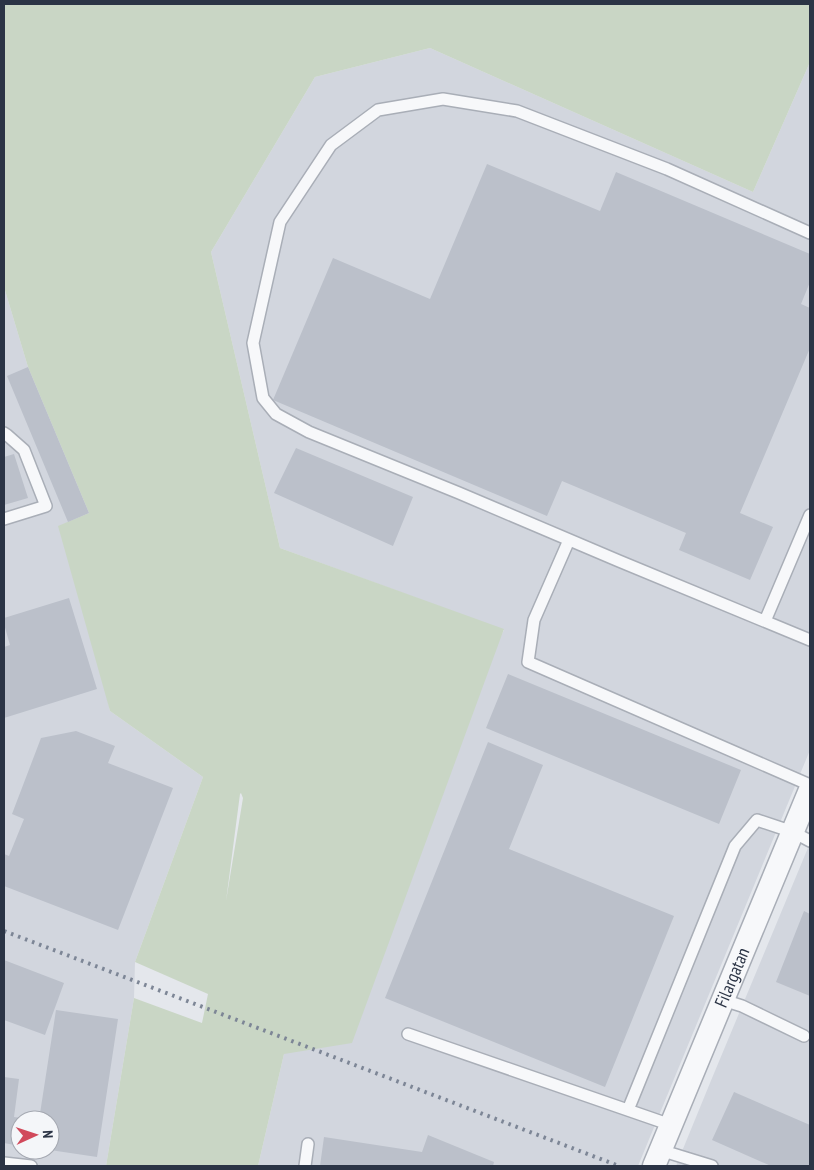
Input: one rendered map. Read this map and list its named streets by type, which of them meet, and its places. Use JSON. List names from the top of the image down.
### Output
{
  "streets": {
    "street": ["Filargatan"]
  },
  "north": "right"
}
